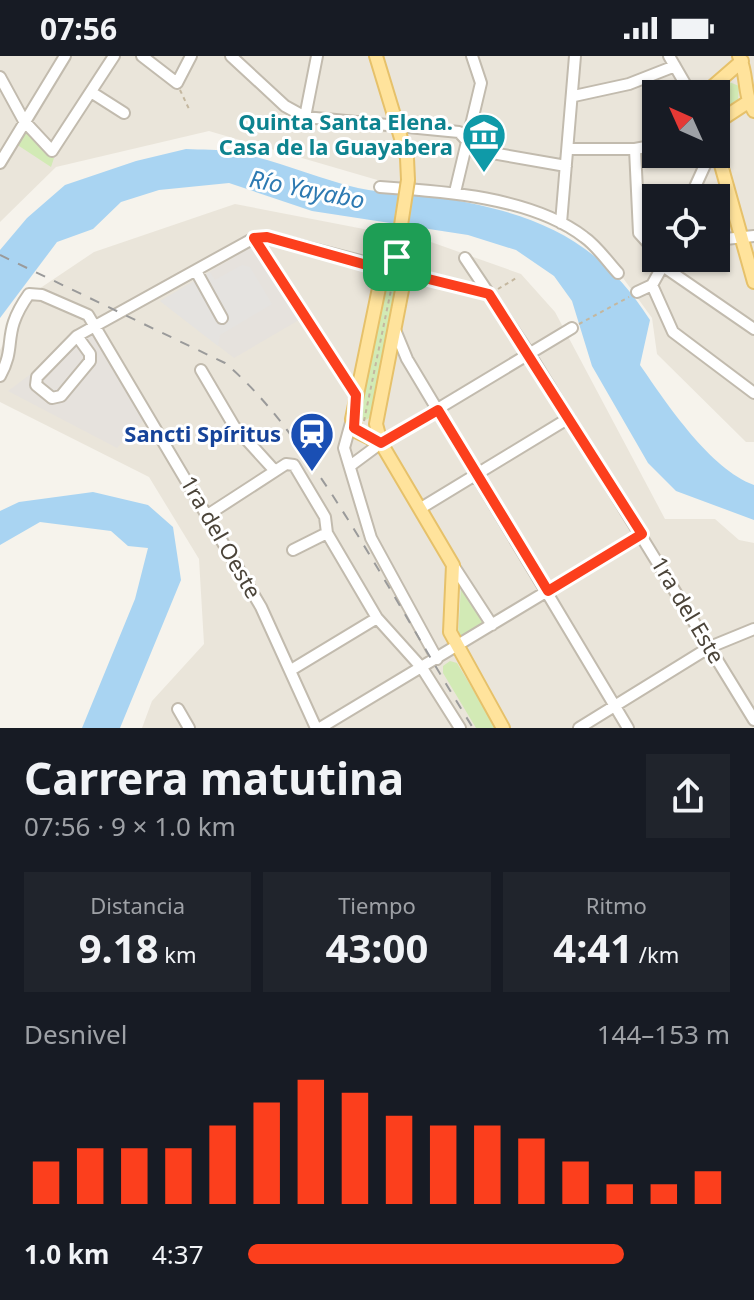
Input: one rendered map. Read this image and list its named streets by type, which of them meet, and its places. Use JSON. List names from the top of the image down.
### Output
{
  "streets": {
    "street": ["1ra del Oeste", "1ra del Este"]
  },
  "water": ["Río Yayabo"],
  "places": {
    "museum": ["Quinta Santa Elena. Casa de la Guayabera"],
    "station": ["Sancti Spíritus"]
  },
  "north": "top left",
  "page": {
    "status": "07:56",
    "heading": ["Carrera matutina", "07:56 · 9 × 1.0 km"],
    "stats": [
      ["Distancia", "9.18 km"],
      ["Tiempo", "43:00"],
      ["Ritmo", "4:41 /km"]
    ],
    "chart": ["Desnivel", "144–153 m"],
    "list": [
      {
        "name": "1.0 km",
        "note": "4:37"
      }
    ]
  }
}
